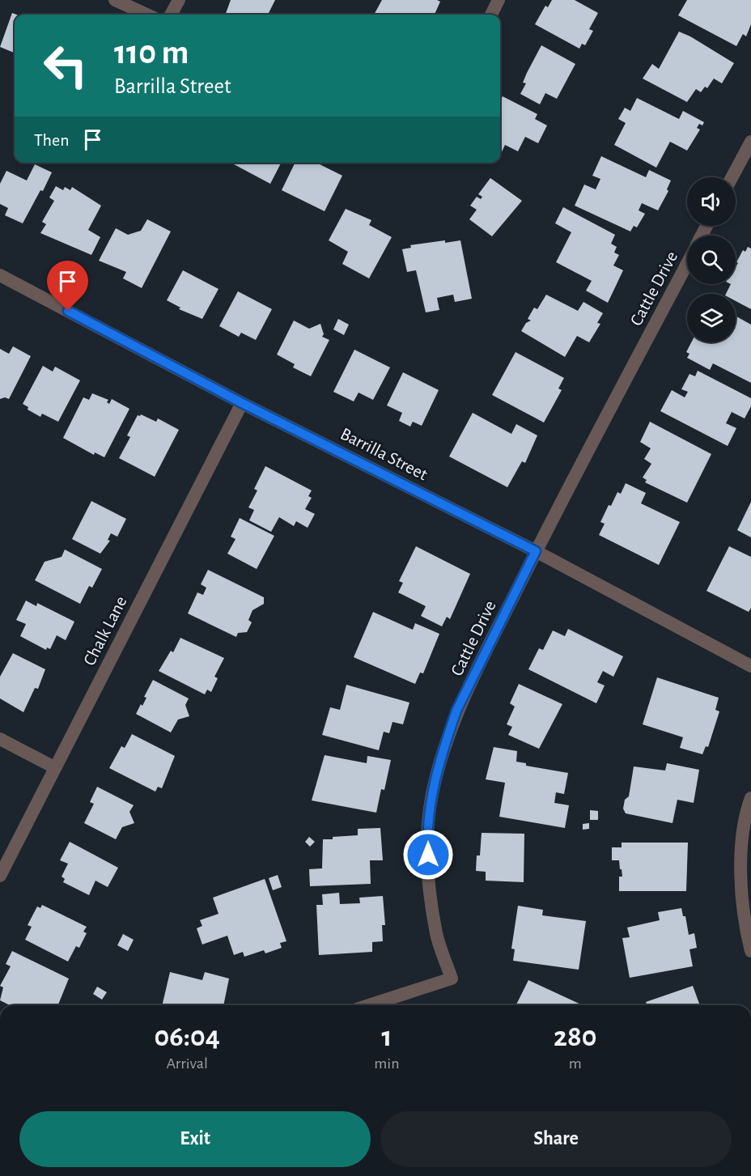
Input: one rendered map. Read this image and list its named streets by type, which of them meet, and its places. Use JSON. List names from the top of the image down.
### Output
{
  "streets": {
    "street": ["Cattle Drive", "Barrilla Street", "Chalk Lane"]
  },
  "crossings": [
    ["Cattle Drive", "Barrilla Street"],
    ["Barrilla Street", "Chalk Lane"]
  ],
  "page": {
    "turn": ["110 m", "Barrilla Street"],
    "then": "Then",
    "eta": [
      "06:04",
      "Arrival",
      "1",
      "min",
      "280",
      "m"
    ],
    "buttons": ["Exit", "Share"]
  }
}
